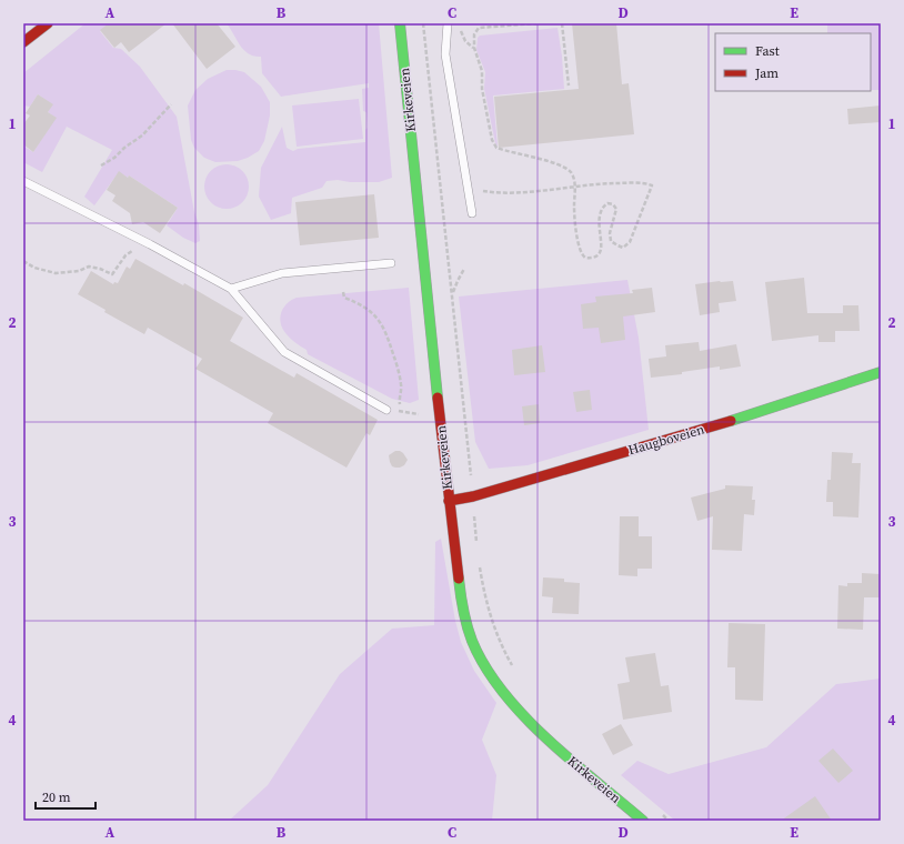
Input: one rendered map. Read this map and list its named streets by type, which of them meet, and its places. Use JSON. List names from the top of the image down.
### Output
{
  "streets": {
    "main road": ["Kirkeveien", "Haugboveien"]
  },
  "crossings": [
    ["Kirkeveien", "Haugboveien"]
  ],
  "legend": ["Fast", "Jam"],
  "scale_bar": "20 m",
  "grid": {
    "columns": [
      "A",
      "B",
      "C",
      "D",
      "E"
    ],
    "rows": [
      "1",
      "2",
      "3",
      "4"
    ]
  }
}
